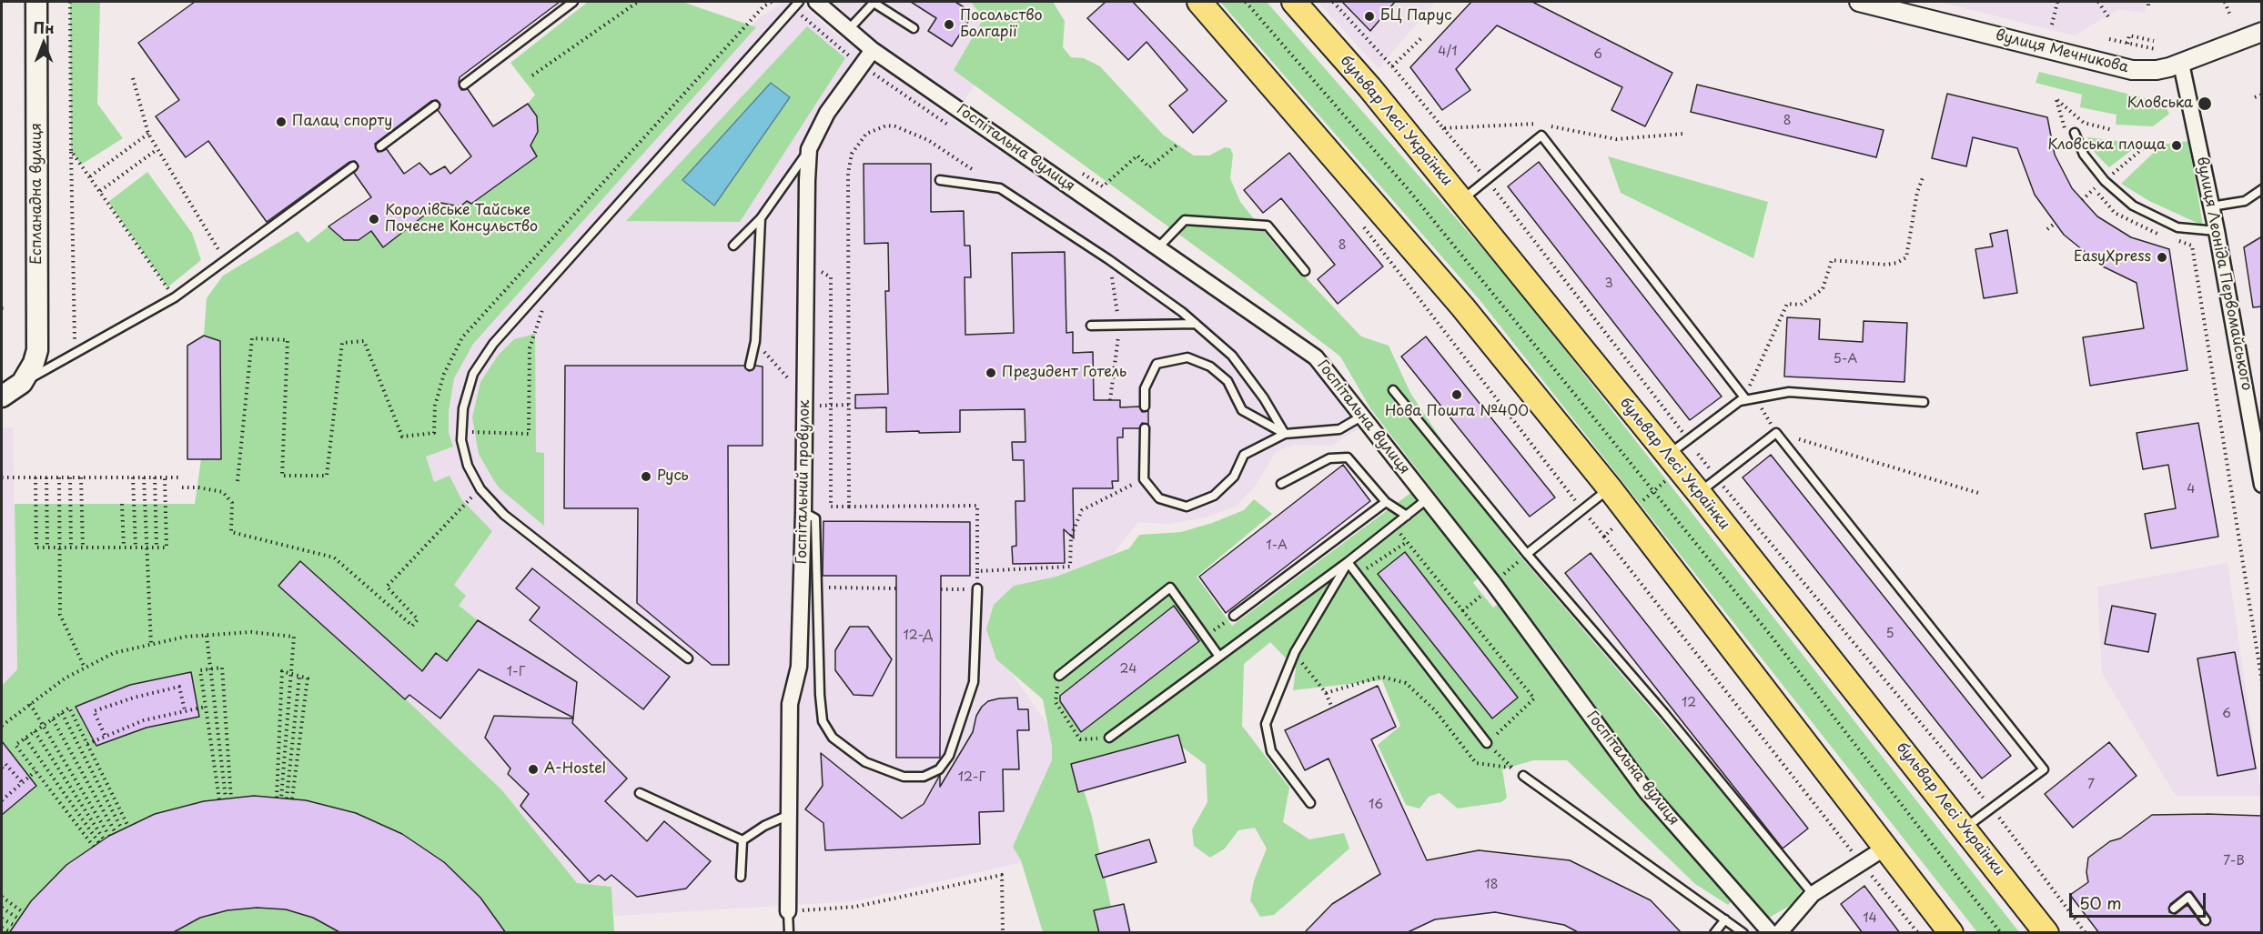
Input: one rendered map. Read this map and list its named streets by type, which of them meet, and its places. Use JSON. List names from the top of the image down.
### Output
{
  "streets": {
    "main road": ["бульвар Лесі Українки", "Еспланадна вулиця"],
    "street": [
      "вулиця Мечникова",
      "Госпітальна вулиця",
      "вулиця Леоніда Первомайського",
      "Госпітальний провулок"
    ]
  },
  "crossings": [
    ["вулиця Мечникова", "вулиця Леоніда Первомайського"],
    ["Госпітальна вулиця", "Госпітальний провулок"]
  ],
  "places": [
    "БЦ Парус",
    "Посольство Болгарії",
    "Кловська",
    "Палац спорту",
    "Кловська площа",
    "Королівське Тайське Почесне Консульство",
    "EasyXpress",
    "Президент Готель",
    "Нова Пошта №400",
    "Русь",
    "A-Hostel"
  ],
  "house_numbers": [
    "4/1",
    "6",
    "8",
    "8",
    "3",
    "5-А",
    "4",
    "1-А",
    "5",
    "12-Д",
    "24",
    "1-Г",
    "12",
    "6",
    "12-Г",
    "7",
    "16",
    "7-В",
    "18",
    "14"
  ],
  "scale_bar": "50 m",
  "north": "top"
}
